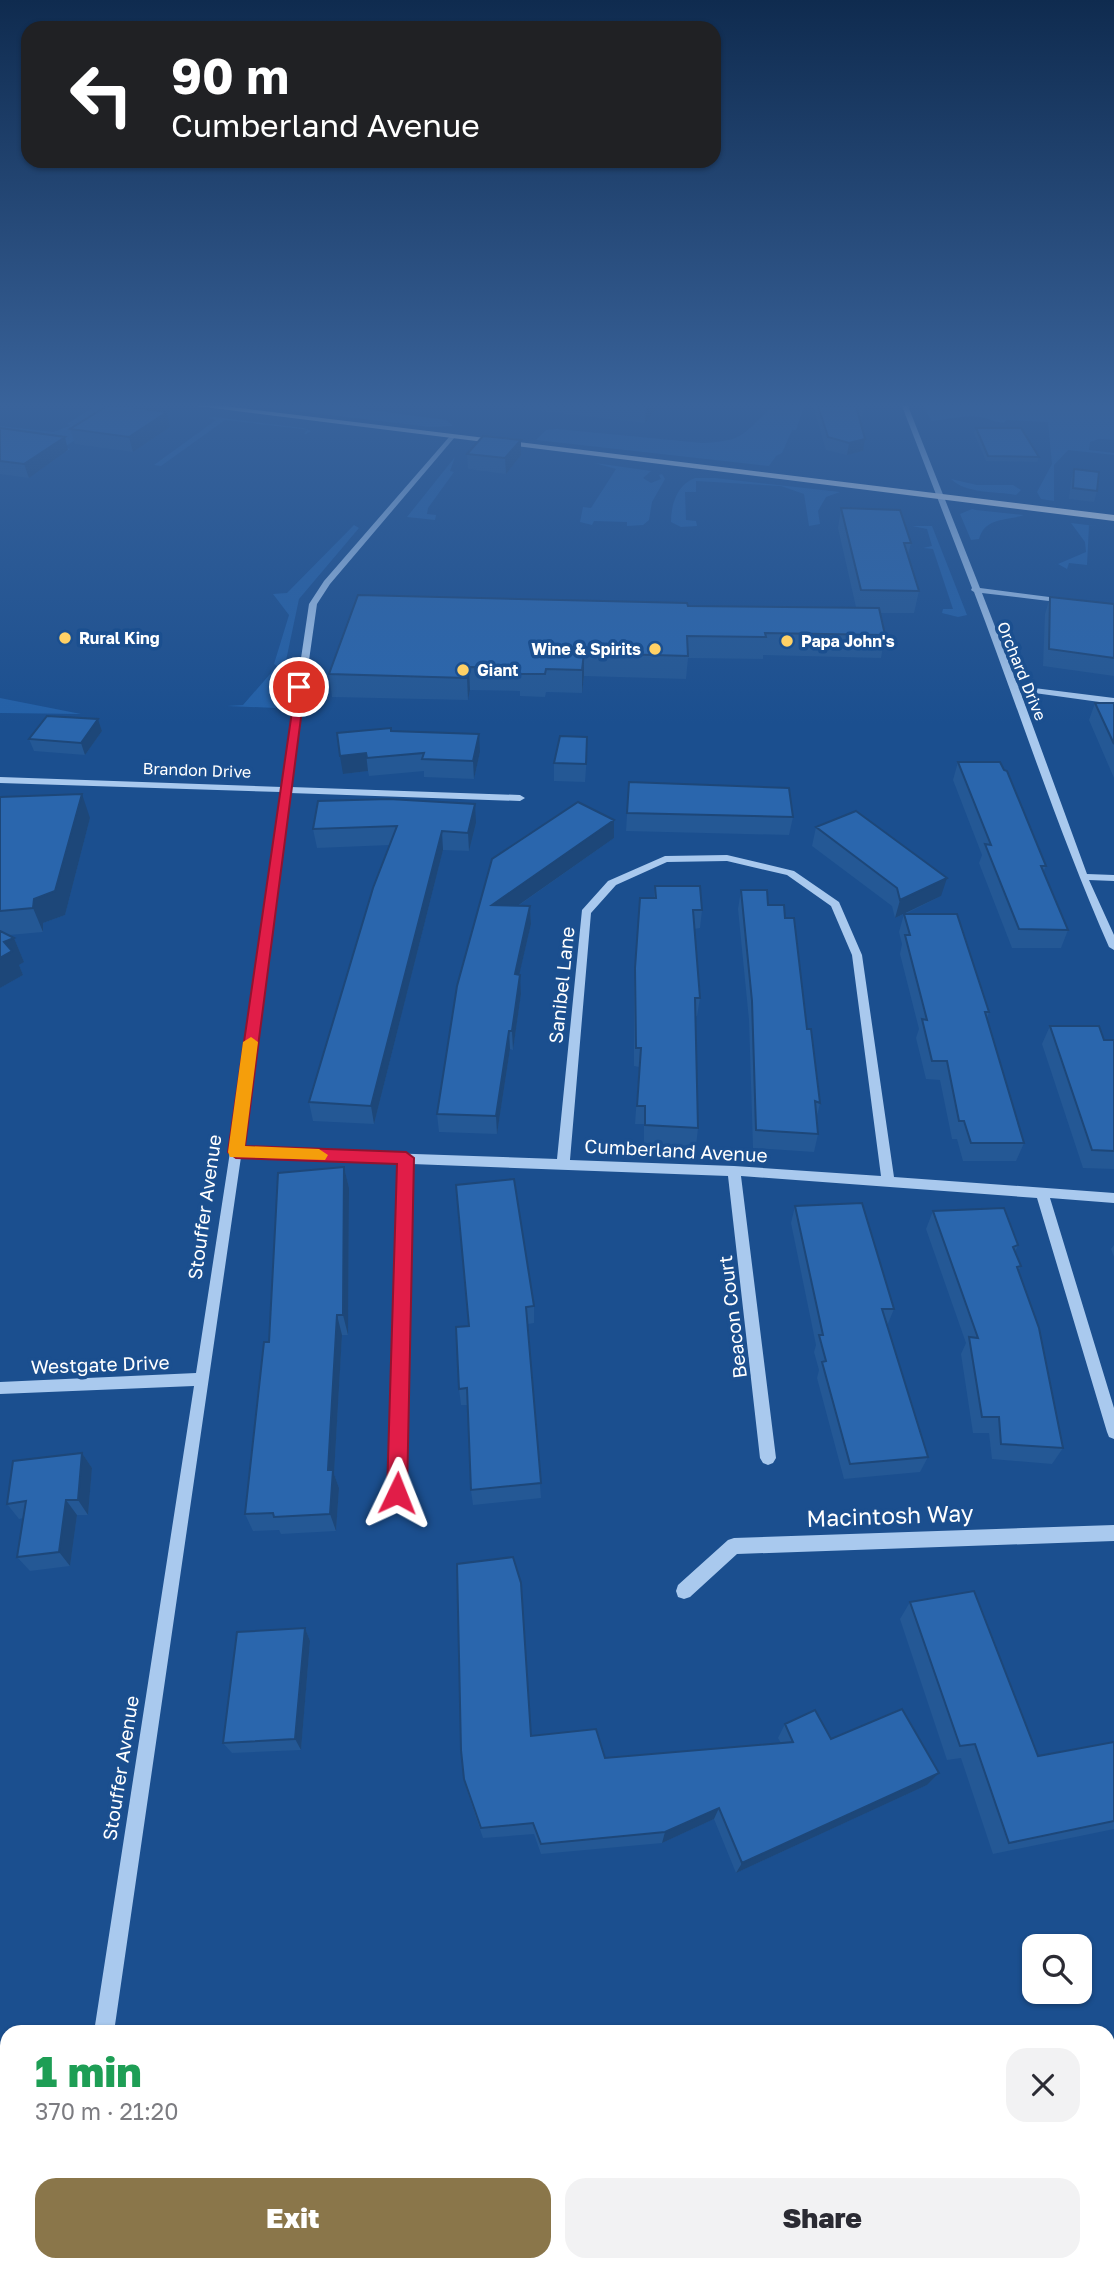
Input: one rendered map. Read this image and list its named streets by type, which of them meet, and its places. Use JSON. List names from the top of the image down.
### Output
{
  "streets": {
    "street": [
      "Orchard Drive",
      "Brandon Drive",
      "Sanibel Lane",
      "Cumberland Avenue",
      "Stouffer Avenue",
      "Beacon Court",
      "Westgate Drive",
      "Macintosh Way"
    ]
  },
  "crossings": [
    ["Brandon Drive", "Stouffer Avenue"],
    ["Sanibel Lane", "Cumberland Avenue"],
    ["Cumberland Avenue", "Stouffer Avenue"],
    ["Cumberland Avenue", "Beacon Court"],
    ["Stouffer Avenue", "Westgate Drive"]
  ],
  "places": [
    "Rural King",
    "Papa John's",
    "Wine & Spirits",
    "Giant"
  ],
  "page": {
    "turn": ["90 m", "Cumberland Avenue"],
    "heading": ["1 min", "370 m · 21:20"],
    "buttons": ["Exit", "Share"]
  }
}
